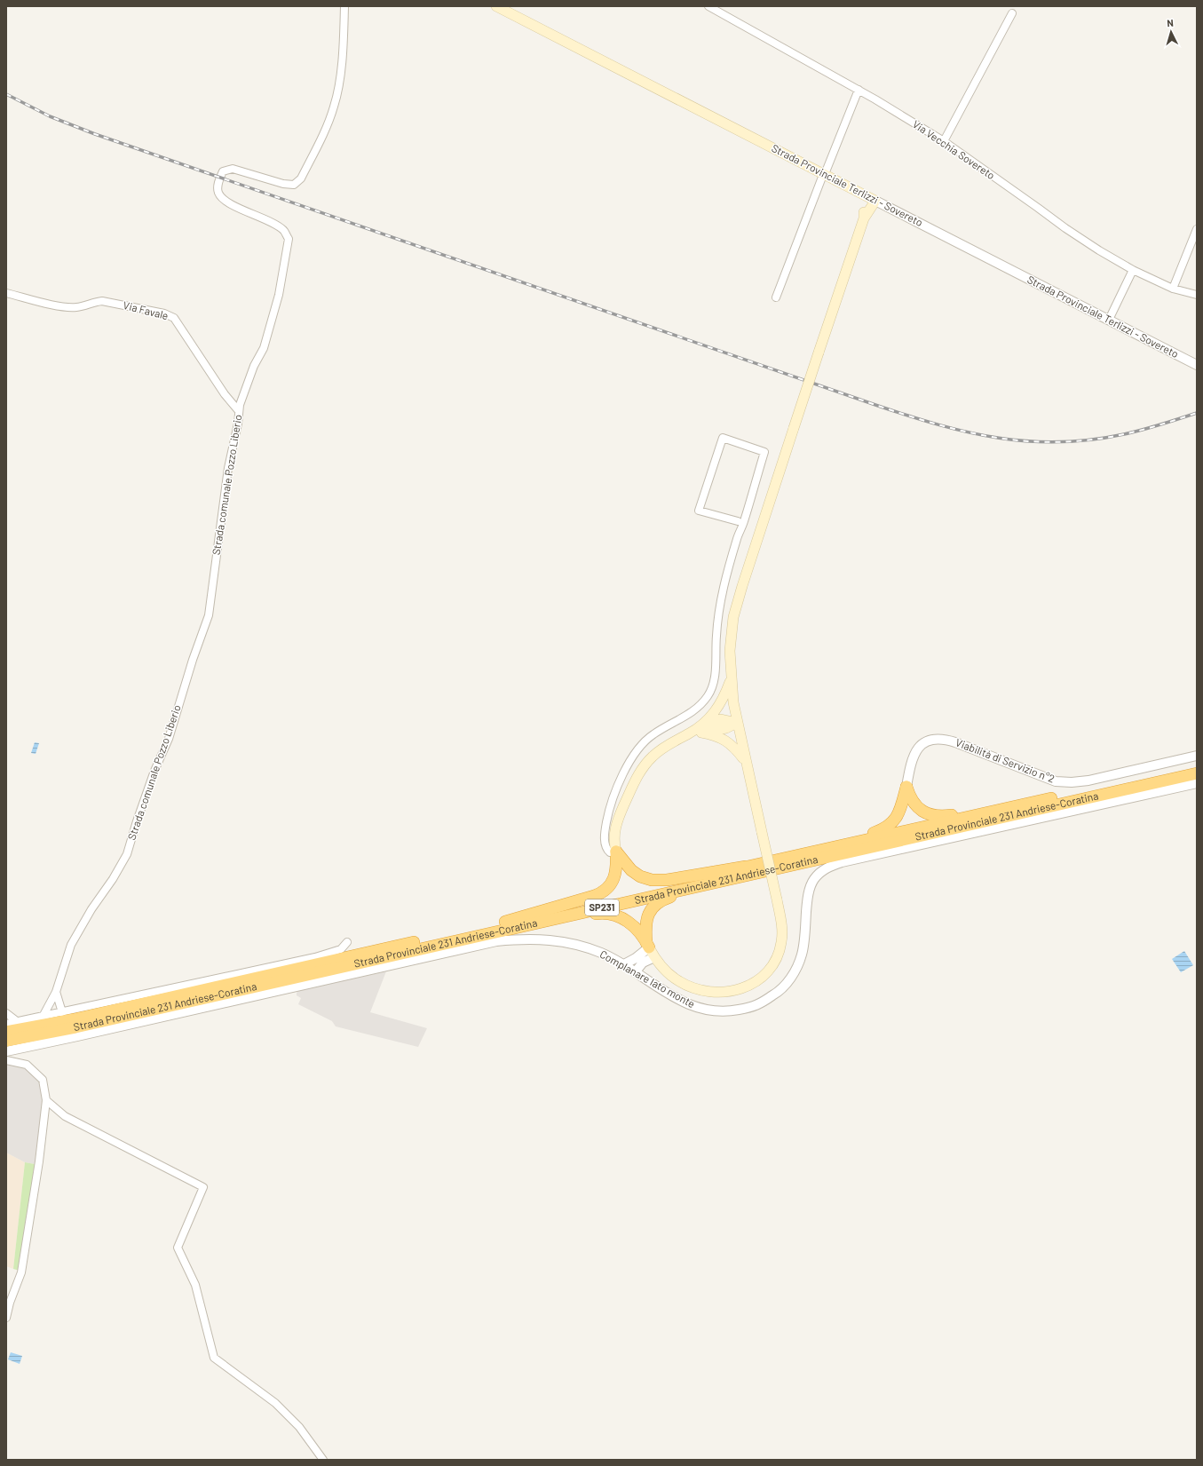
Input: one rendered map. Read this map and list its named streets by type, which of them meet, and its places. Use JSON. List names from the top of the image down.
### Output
{
  "streets": {
    "highway": ["Strada Provinciale 231 Andriese-Coratina", "SP231"],
    "main road": ["Strada Provinciale Terlizzi - Sovereto"],
    "street": [
      "Via Vecchia Sovereto",
      "Via Favale",
      "Strada comunale Pozzo Liberio",
      "Viabilità di Servizio n°2",
      "Complanare lato monte"
    ]
  },
  "crossings": [
    ["Via Favale", "Strada comunale Pozzo Liberio"],
    ["Strada Provinciale 231 Andriese-Coratina", "SP231"]
  ],
  "north": "top"
}
